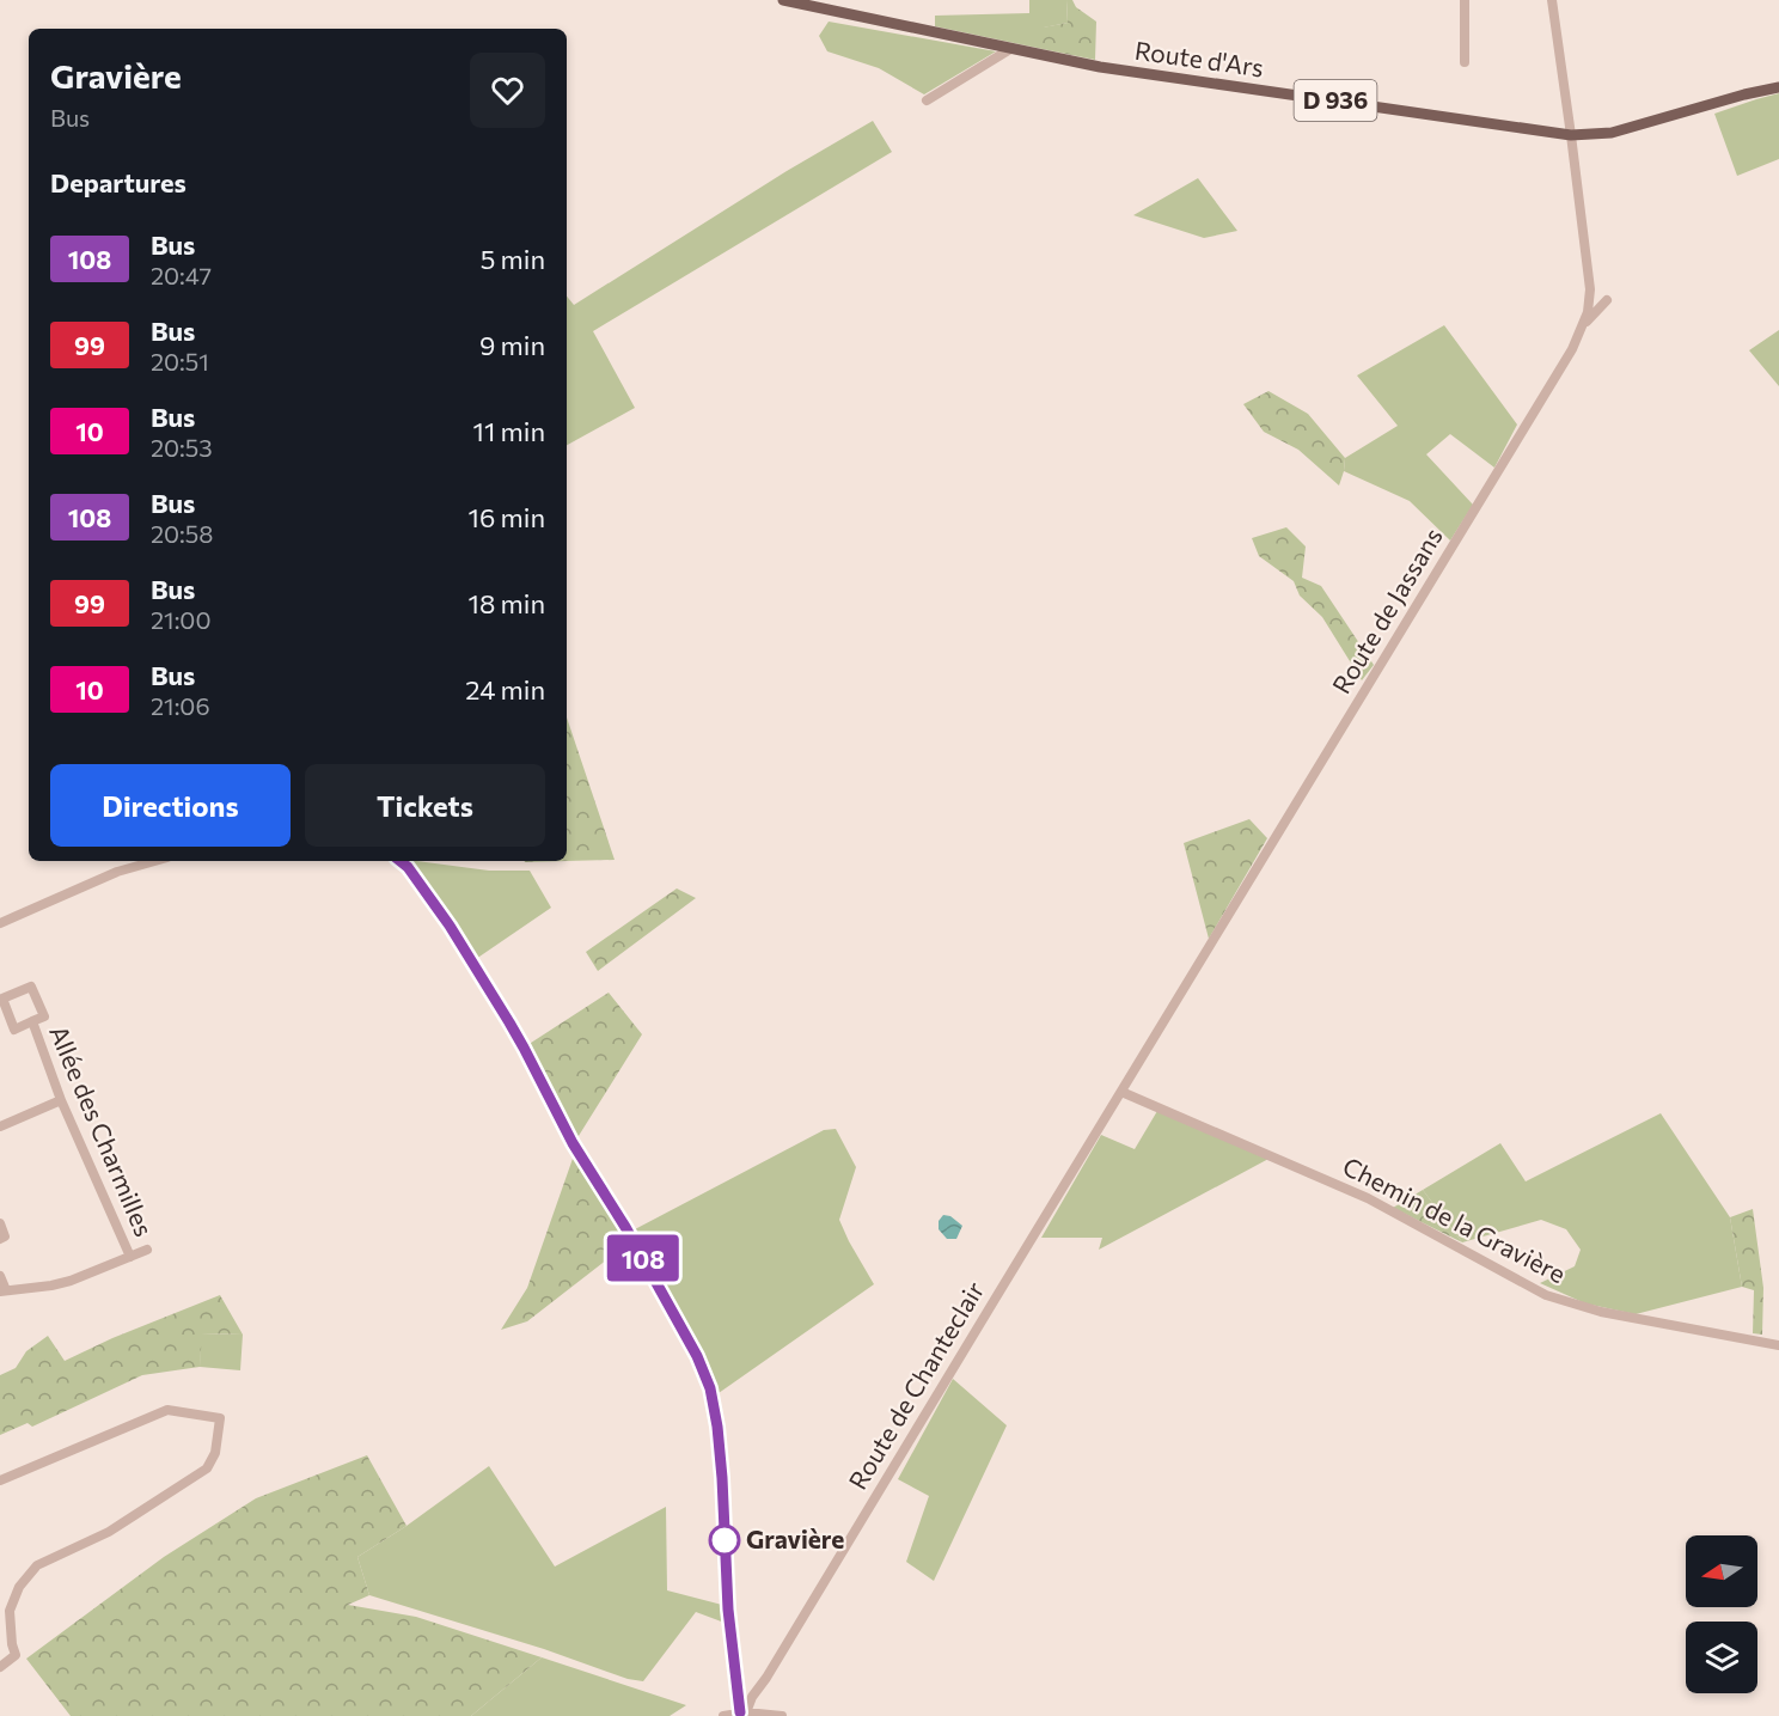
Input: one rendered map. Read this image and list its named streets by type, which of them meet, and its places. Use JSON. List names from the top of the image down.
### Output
{
  "streets": {
    "main road": ["Route d'Ars", "D 936"],
    "street": [
      "Route de Jassans",
      "Allée des Charmilles",
      "Chemin de la Gravière",
      "Route de Chanteclair"
    ]
  },
  "crossings": [
    ["Route d'Ars", "Route de Jassans"],
    ["Route de Jassans", "Route de Chanteclair"],
    ["Chemin de la Gravière", "Route de Chanteclair"]
  ],
  "places": ["Gravière"],
  "lines": ["bus line 108"],
  "north": "left",
  "page": {
    "on_map": "108",
    "heading": [
      ["Gravière", "Bus"],
      "Departures"
    ],
    "list": [
      {
        "mark": "108",
        "name": "Bus",
        "note": "20:47",
        "value": "5 min"
      },
      {
        "mark": "99",
        "name": "Bus",
        "note": "20:51",
        "value": "9 min"
      },
      {
        "mark": "10",
        "name": "Bus",
        "note": "20:53",
        "value": "11 min"
      },
      {
        "mark": "108",
        "name": "Bus",
        "note": "20:58",
        "value": "16 min"
      },
      {
        "mark": "99",
        "name": "Bus",
        "note": "21:00",
        "value": "18 min"
      },
      {
        "mark": "10",
        "name": "Bus",
        "note": "21:06",
        "value": "24 min"
      }
    ],
    "buttons": ["Directions", "Tickets"]
  }
}
